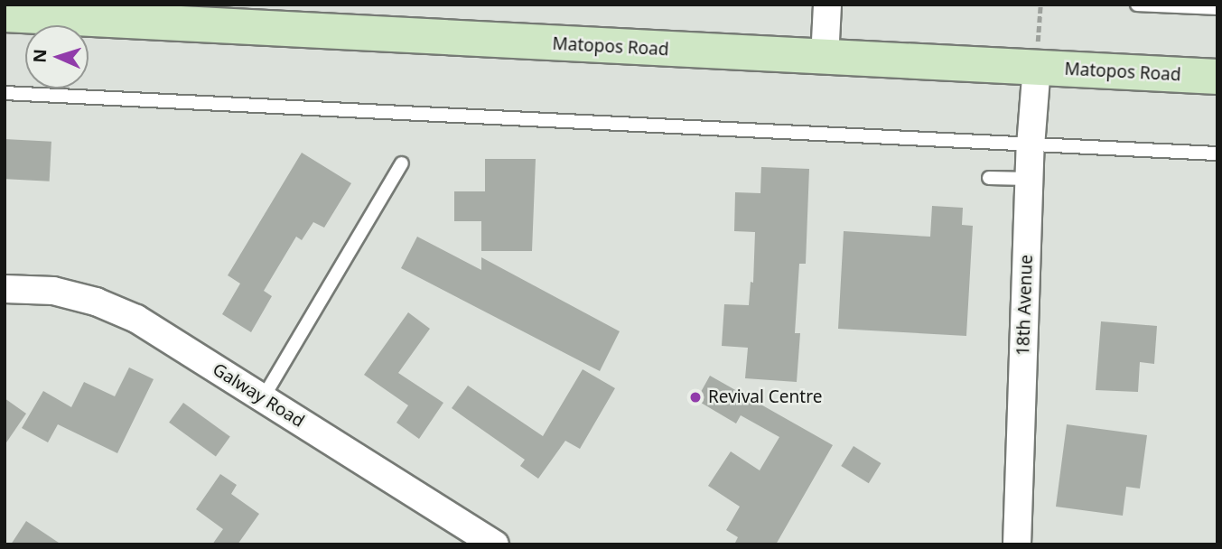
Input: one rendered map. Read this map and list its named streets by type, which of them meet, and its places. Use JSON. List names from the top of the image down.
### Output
{
  "streets": {
    "main road": ["Matopos Road"],
    "street": ["18th Avenue", "Galway Road"]
  },
  "crossings": [
    ["Matopos Road", "18th Avenue"]
  ],
  "places": ["Revival Centre"],
  "north": "left"
}
